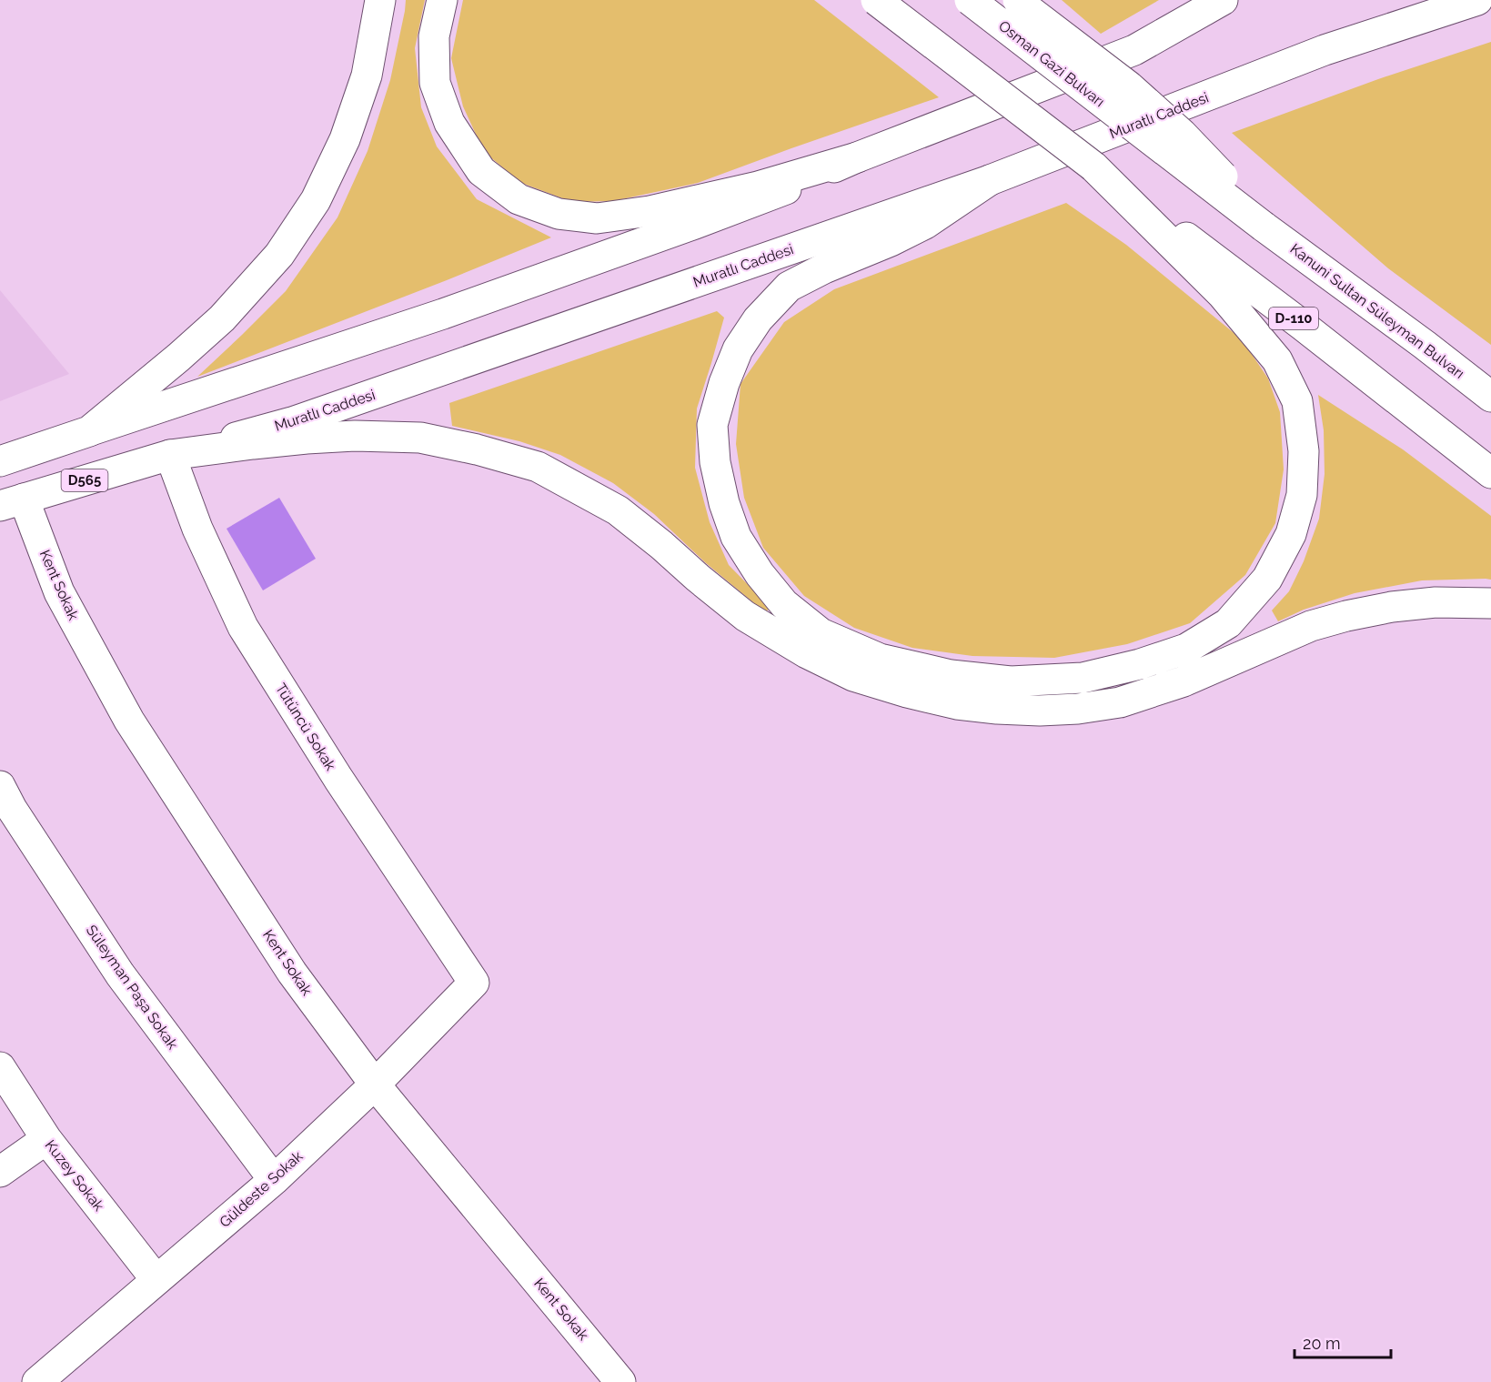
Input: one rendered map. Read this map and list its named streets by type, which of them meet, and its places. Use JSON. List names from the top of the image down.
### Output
{
  "streets": {
    "main road": [
      "Osman Gazi Bulvarı",
      "Muratlı Caddesi",
      "Kanuni Sultan Süleyman Bulvarı",
      "D-110",
      "D565",
      "Kent Sokak",
      "Tütüncü Sokak",
      "Süleyman Paşa Sokak",
      "Kuzey Sokak",
      "Güldeste Sokak"
    ]
  },
  "crossings": [
    ["Osman Gazi Bulvarı", "Kanuni Sultan Süleyman Bulvarı"],
    ["Muratlı Caddesi", "Kent Sokak"],
    ["Muratlı Caddesi", "Tütüncü Sokak"],
    ["Kent Sokak", "Güldeste Sokak"],
    ["Tütüncü Sokak", "Güldeste Sokak"],
    ["Süleyman Paşa Sokak", "Güldeste Sokak"],
    ["Kuzey Sokak", "Güldeste Sokak"]
  ],
  "scale_bar": "20 m"
}
